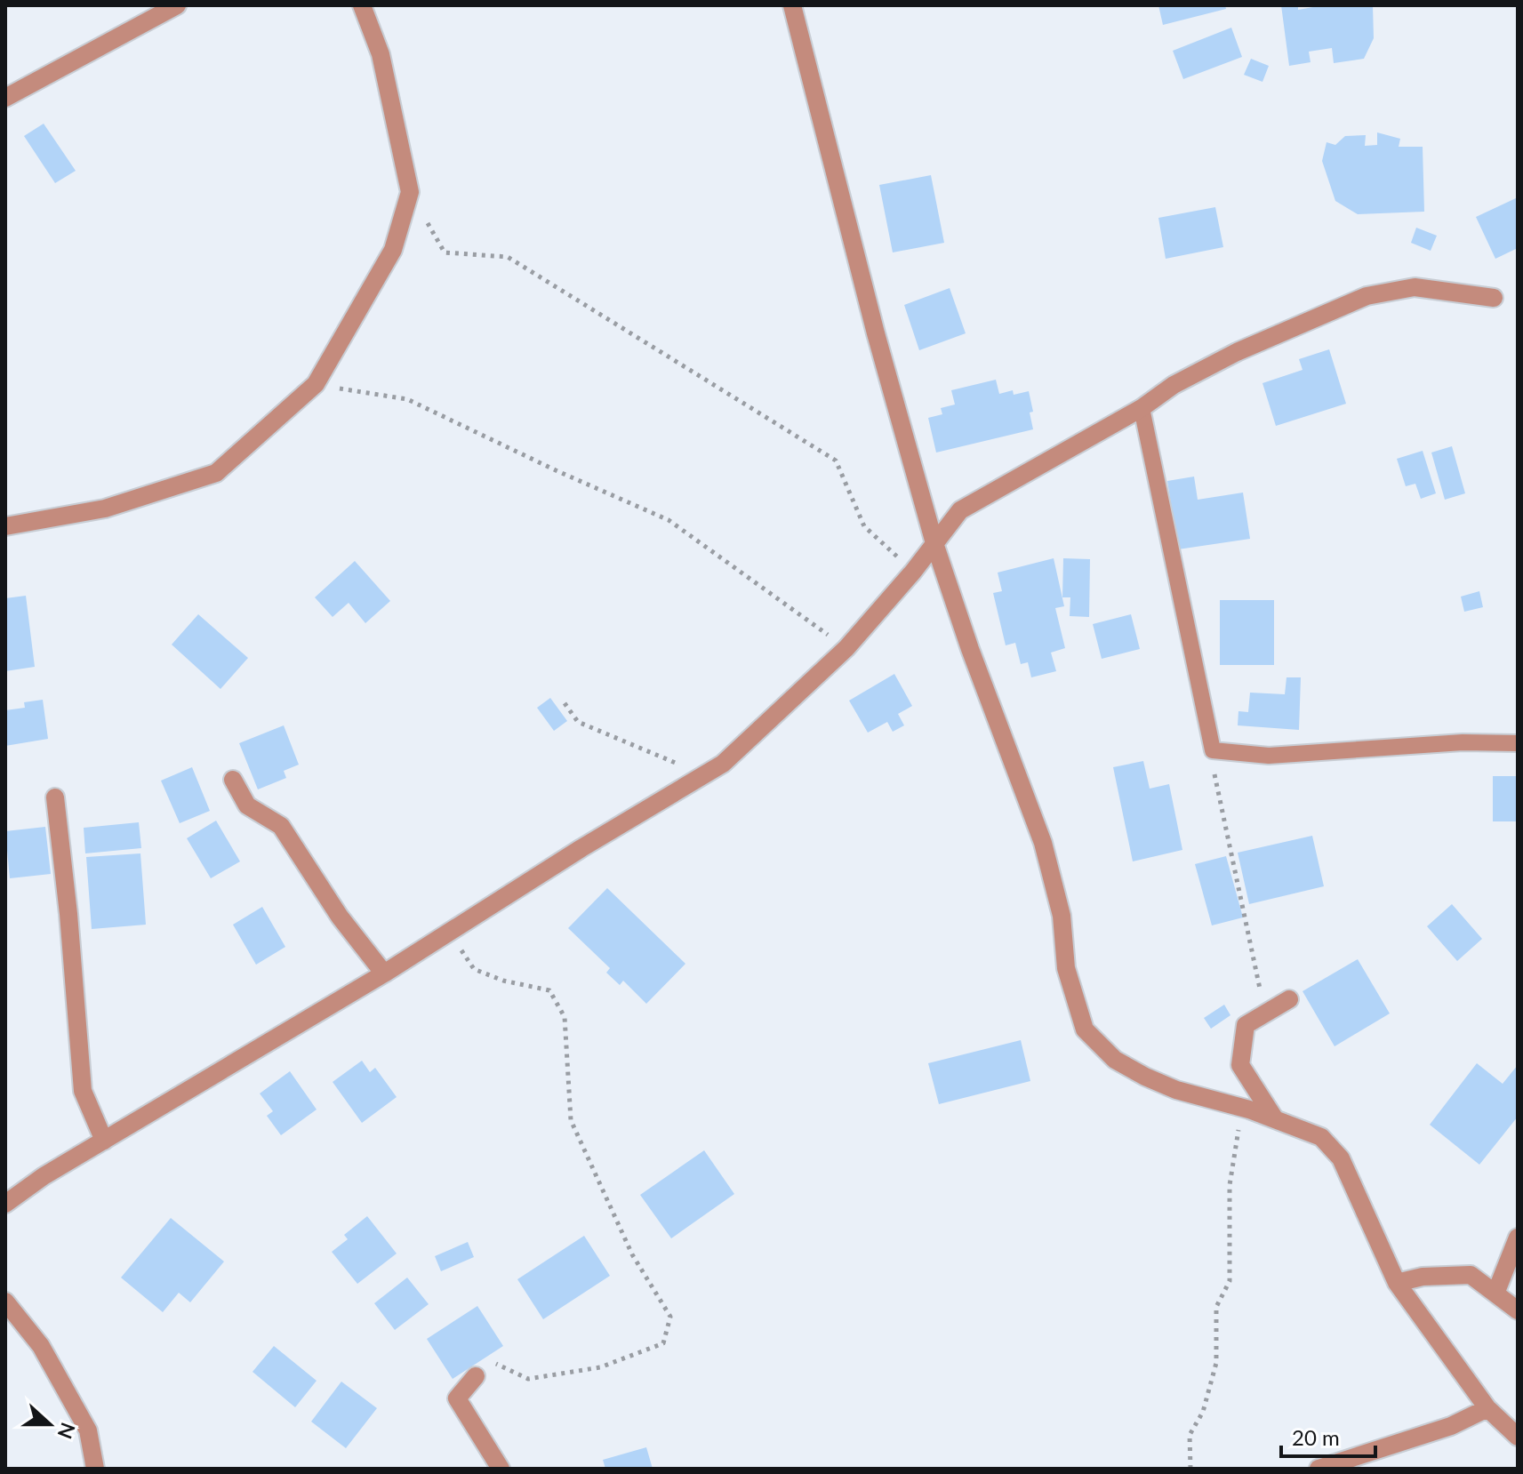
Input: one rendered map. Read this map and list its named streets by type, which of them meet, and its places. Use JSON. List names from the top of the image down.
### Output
{
  "scale_bar": "20 m",
  "north": "right"
}
